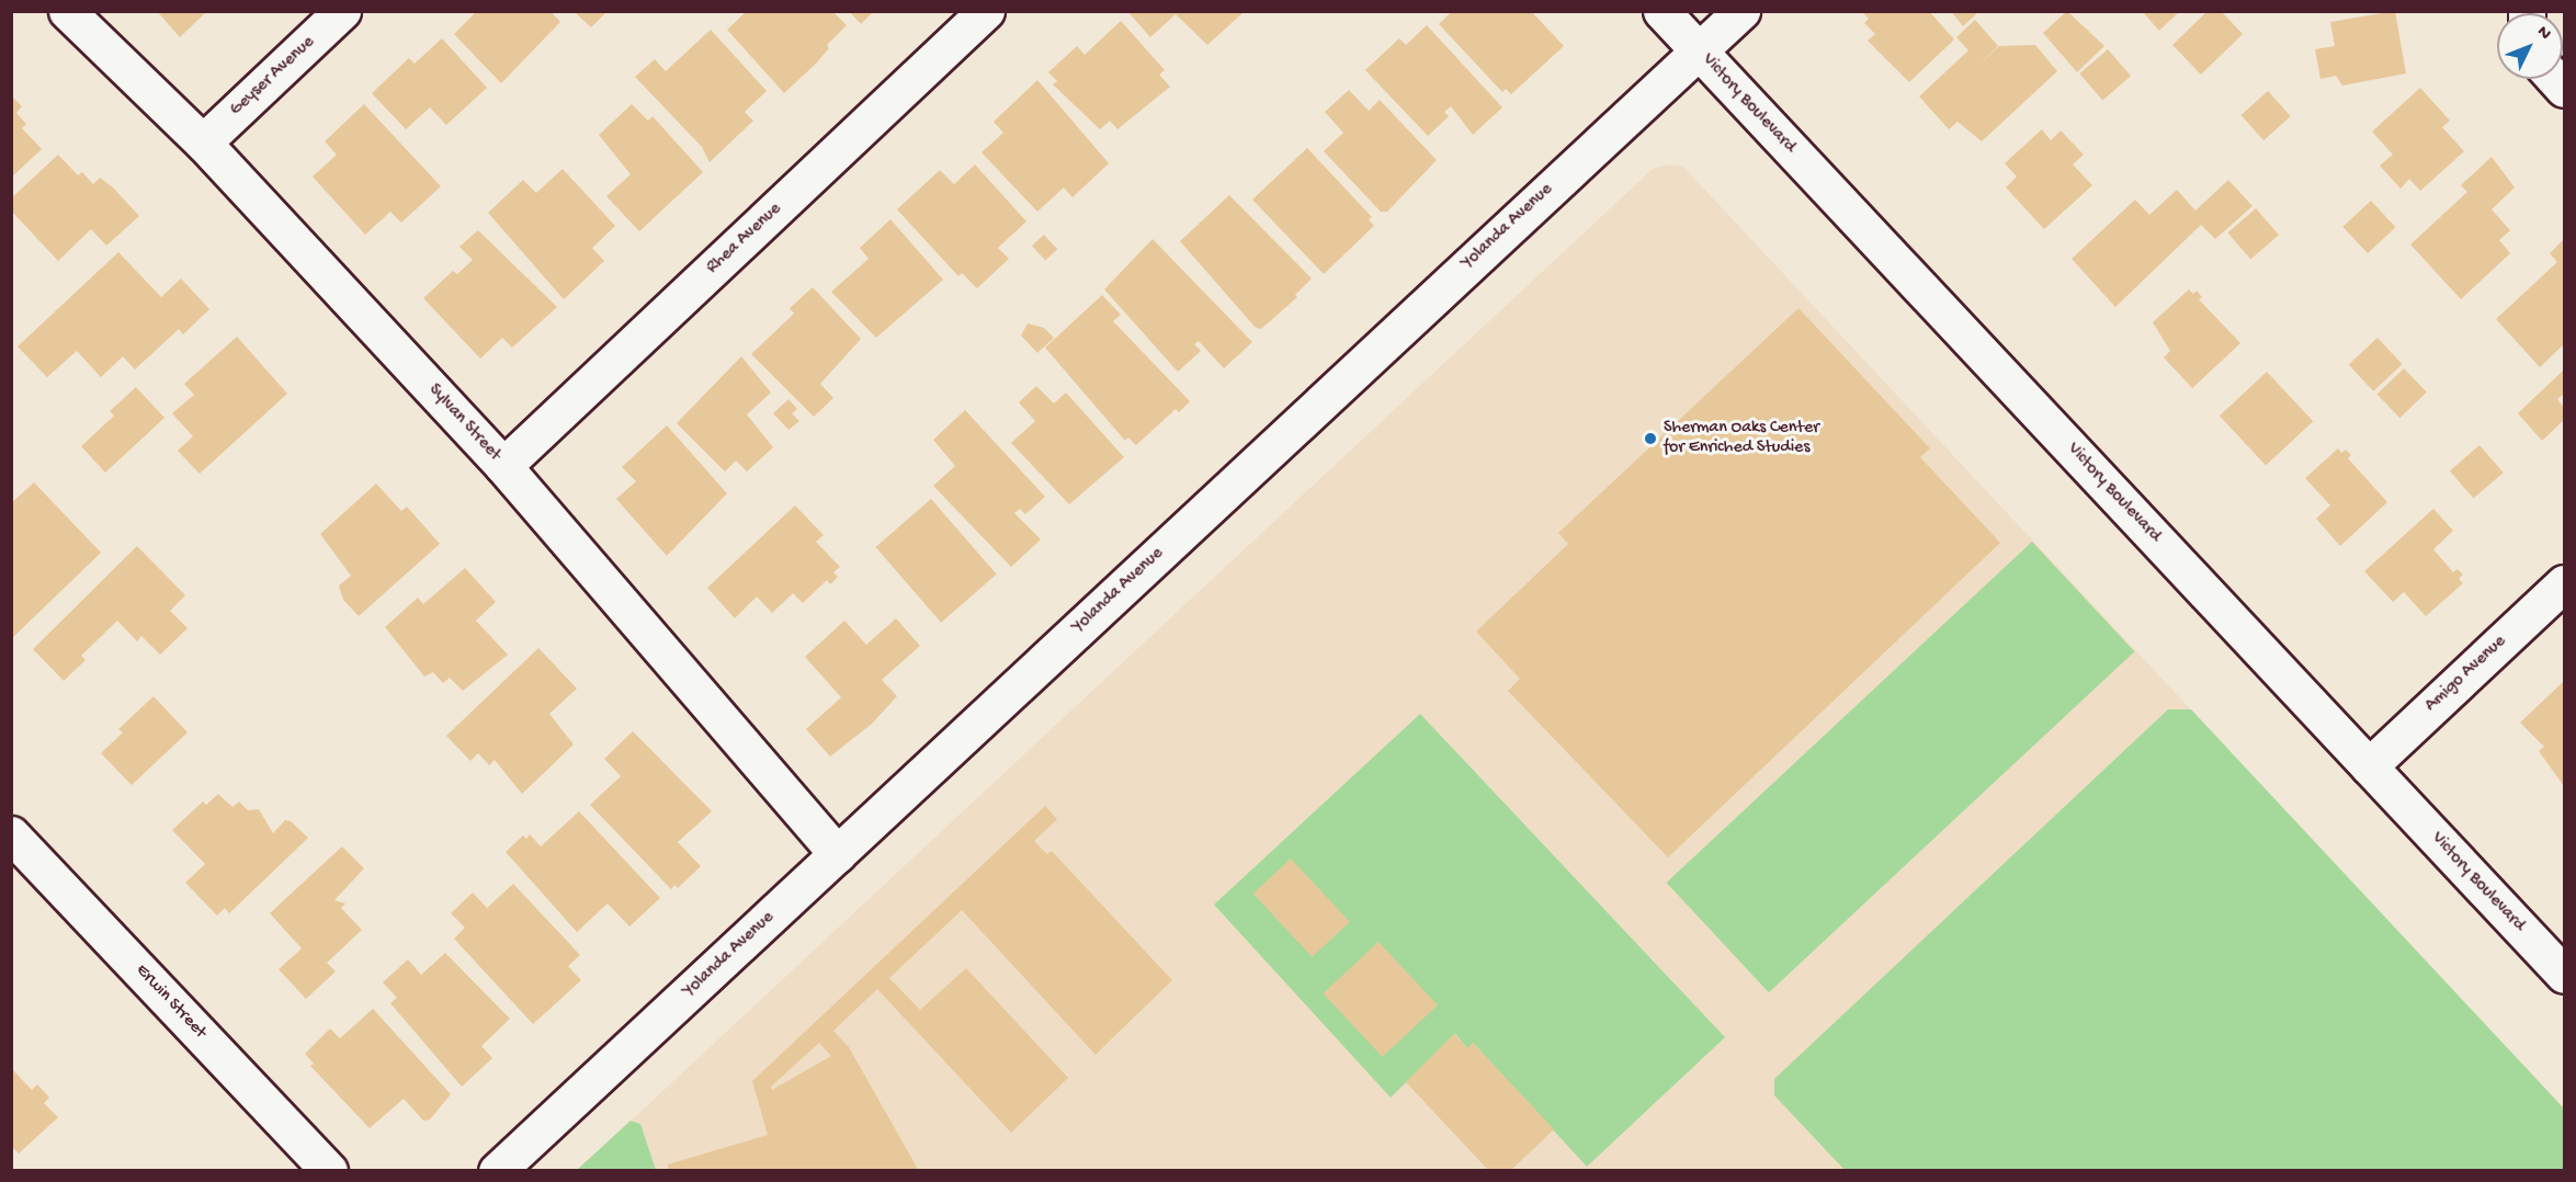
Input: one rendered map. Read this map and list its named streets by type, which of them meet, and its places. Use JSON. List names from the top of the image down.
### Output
{
  "streets": {
    "street": [
      "Geyser Avenue",
      "Victory Boulevard",
      "Yolanda Avenue",
      "Rhea Avenue",
      "Sylvan Street",
      "Amigo Avenue",
      "Erwin Street"
    ]
  },
  "crossings": [
    ["Geyser Avenue", "Sylvan Street"],
    ["Victory Boulevard", "Yolanda Avenue"],
    ["Victory Boulevard", "Amigo Avenue"],
    ["Yolanda Avenue", "Sylvan Street"],
    ["Rhea Avenue", "Sylvan Street"]
  ],
  "places": ["Sherman Oaks Center for Enriched Studies"],
  "north": "top right"
}
